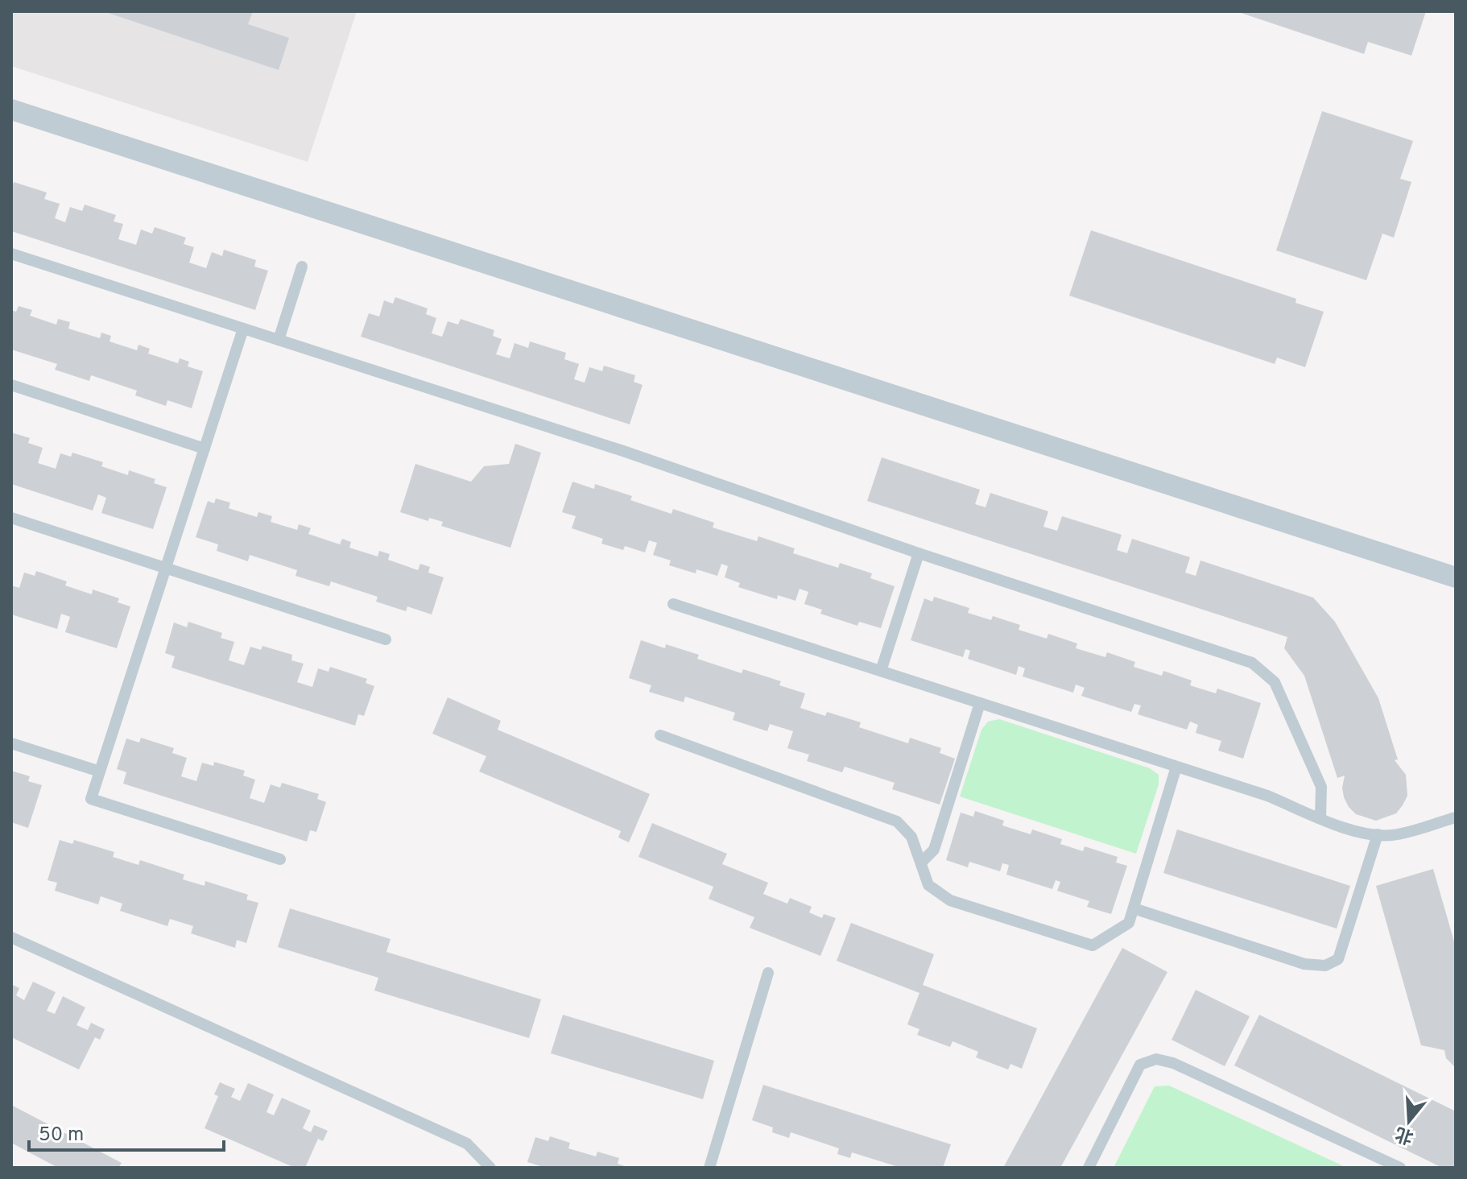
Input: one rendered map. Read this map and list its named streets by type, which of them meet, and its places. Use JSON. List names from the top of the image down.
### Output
{
  "scale_bar": "50 m",
  "north": "bottom"
}
